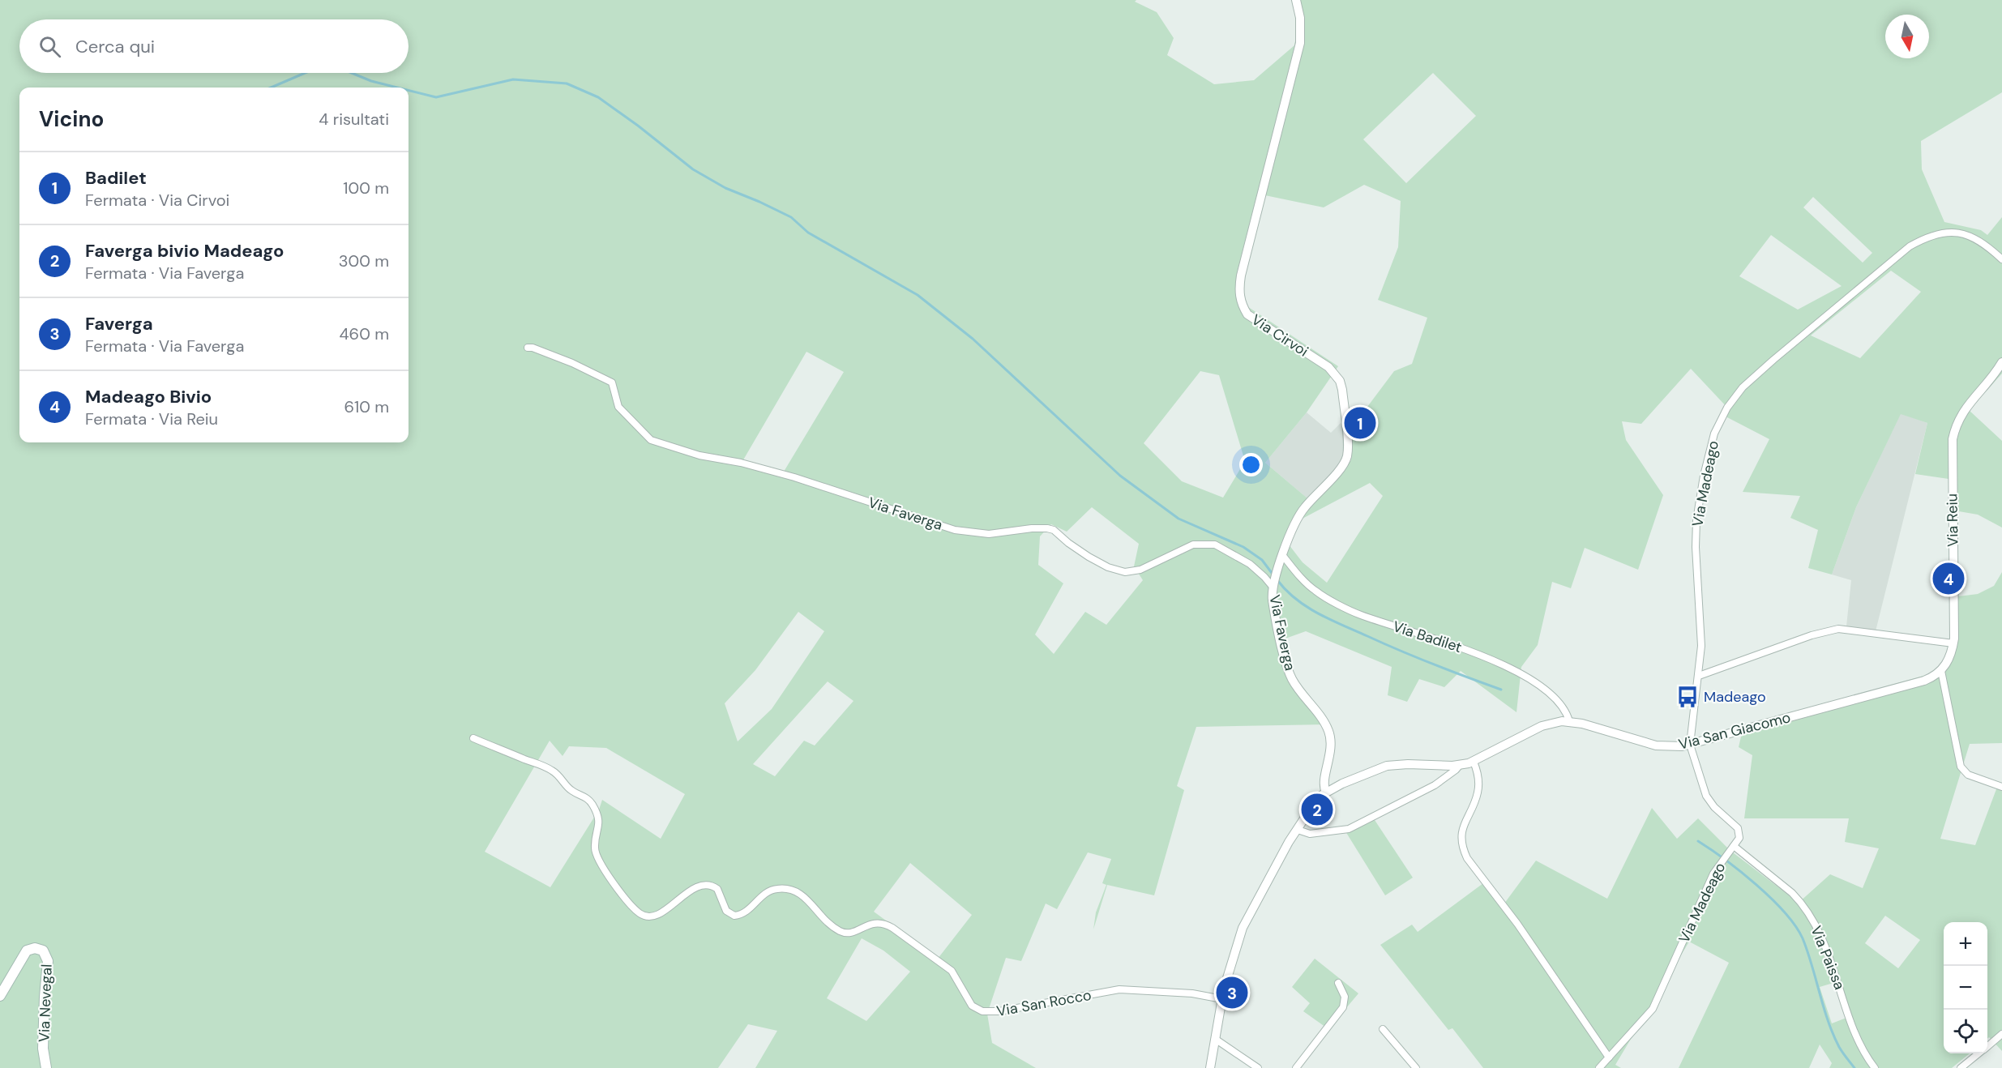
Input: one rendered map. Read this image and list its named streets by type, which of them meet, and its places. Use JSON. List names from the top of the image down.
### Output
{
  "streets": {
    "main road": ["Via Nevegal"],
    "street": [
      "Via Cirvoi",
      "Via Madeago",
      "Via Faverga",
      "Via Reiu",
      "Via Badilet",
      "Via San Giacomo",
      "Via Paissa",
      "Via San Rocco"
    ]
  },
  "crossings": [
    ["Via Cirvoi", "Via Faverga"],
    ["Via Cirvoi", "Via Badilet"],
    ["Via Madeago", "Via San Giacomo"],
    ["Via Madeago", "Via Paissa"],
    ["Via Faverga", "Via San Giacomo"],
    ["Via Reiu", "Via San Giacomo"],
    ["Via Badilet", "Via San Giacomo"]
  ],
  "places": {
    "bus stop": ["Madeago"]
  },
  "north": "bottom",
  "page": {
    "search": "Cerca qui",
    "heading": ["Vicino", "4 risultati"],
    "list": [
      {
        "mark": "1",
        "name": "Badilet",
        "note": "Fermata · Via Cirvoi",
        "value": "100 m"
      },
      {
        "mark": "2",
        "name": "Faverga bivio Madeago",
        "note": "Fermata · Via Faverga",
        "value": "300 m"
      },
      {
        "mark": "3",
        "name": "Faverga",
        "note": "Fermata · Via Faverga",
        "value": "460 m"
      },
      {
        "mark": "4",
        "name": "Madeago Bivio",
        "note": "Fermata · Via Reiu",
        "value": "610 m"
      }
    ],
    "pins": [
      "1",
      "4",
      "2",
      "3"
    ],
    "map_buttons": ["+", "−"]
  }
}
